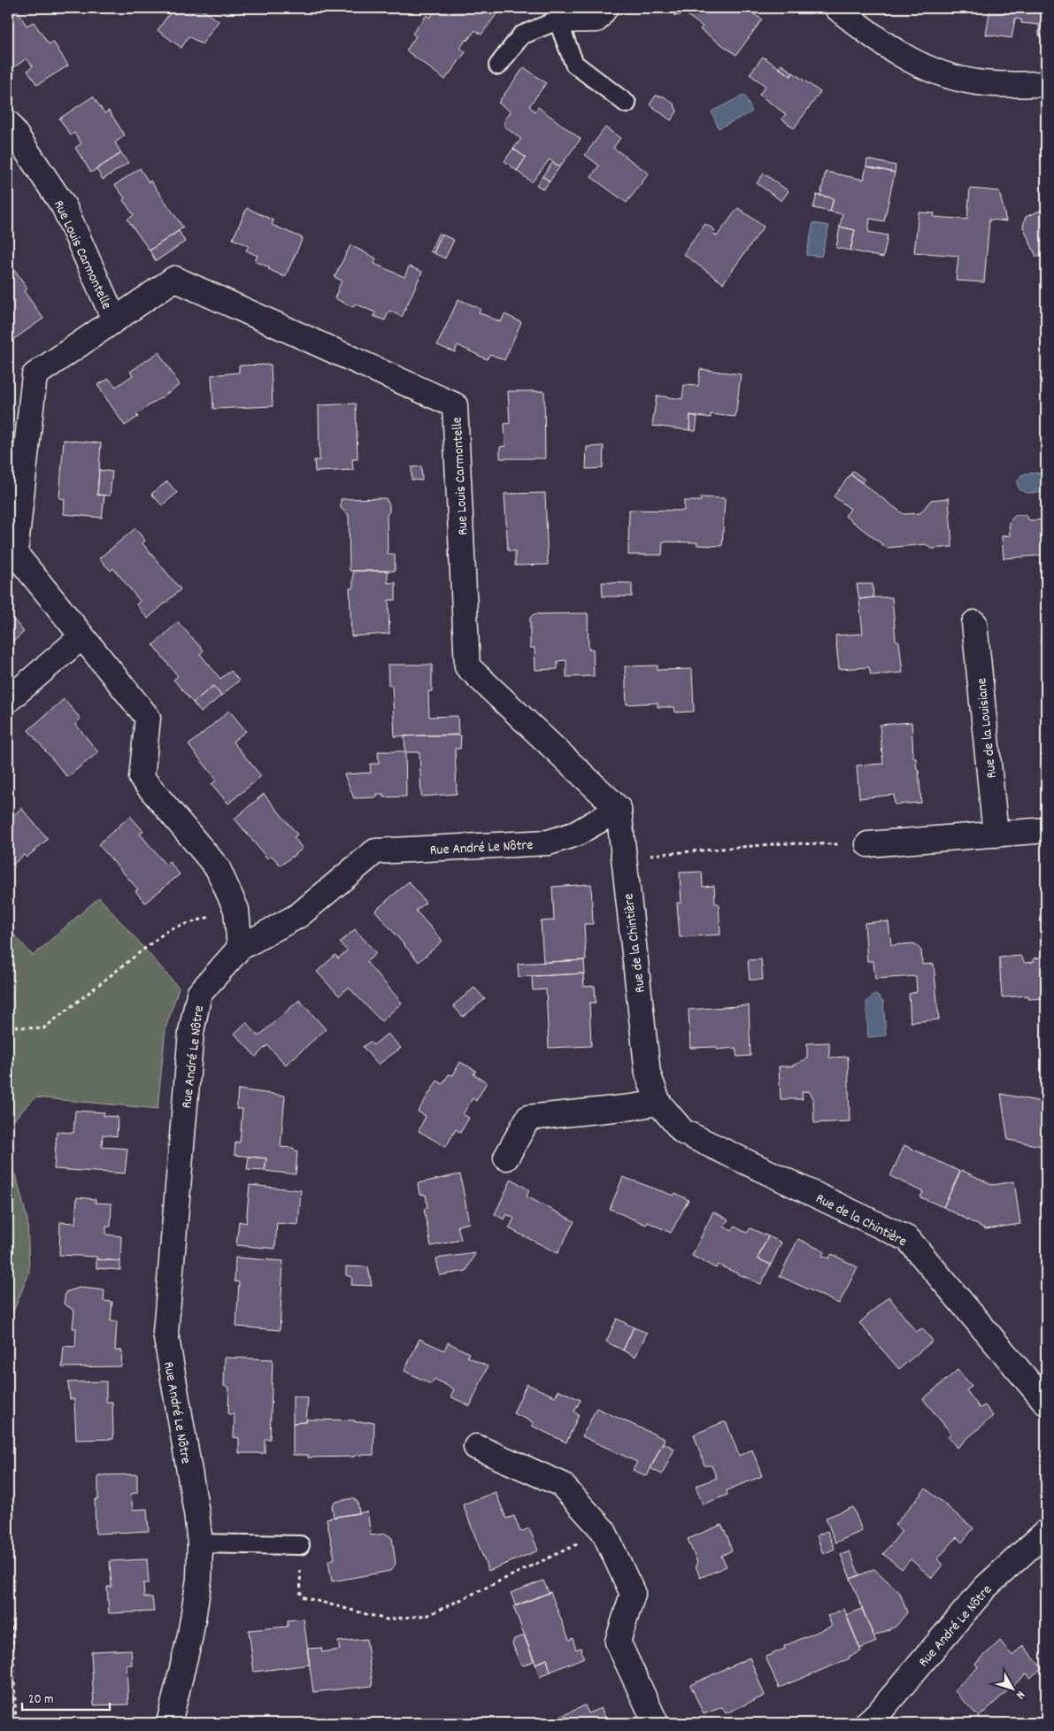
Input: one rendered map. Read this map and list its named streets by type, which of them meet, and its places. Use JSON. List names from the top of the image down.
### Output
{
  "streets": {
    "street": [
      "Rue Louis Carmontelle",
      "Rue de la Louisiane",
      "Rue André Le Nôtre",
      "Rue de la Chintière"
    ]
  },
  "crossings": [
    ["Rue Louis Carmontelle", "Rue André Le Nôtre"],
    ["Rue Louis Carmontelle", "Rue de la Chintière"],
    ["Rue André Le Nôtre", "Rue de la Chintière"]
  ],
  "scale_bar": "20 m",
  "north": "bottom right"
}
